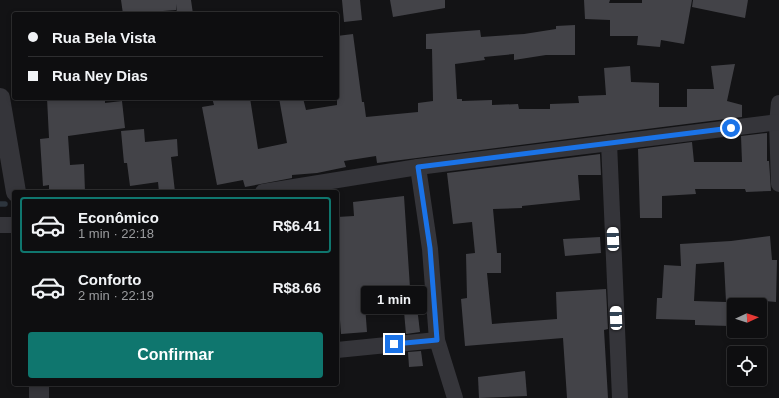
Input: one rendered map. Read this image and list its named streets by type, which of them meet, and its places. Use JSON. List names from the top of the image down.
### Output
{
  "north": "right",
  "page": {
    "banner": ["Rua Bela Vista", "Rua Ney Dias"],
    "list": [
      {
        "name": "Econômico",
        "note": "1 min · 22:18",
        "value": "R$6.41"
      },
      {
        "name": "Conforto",
        "note": "2 min · 22:19",
        "value": "R$8.66"
      }
    ],
    "bubble": "1 min",
    "buttons": "Confirmar"
  }
}
